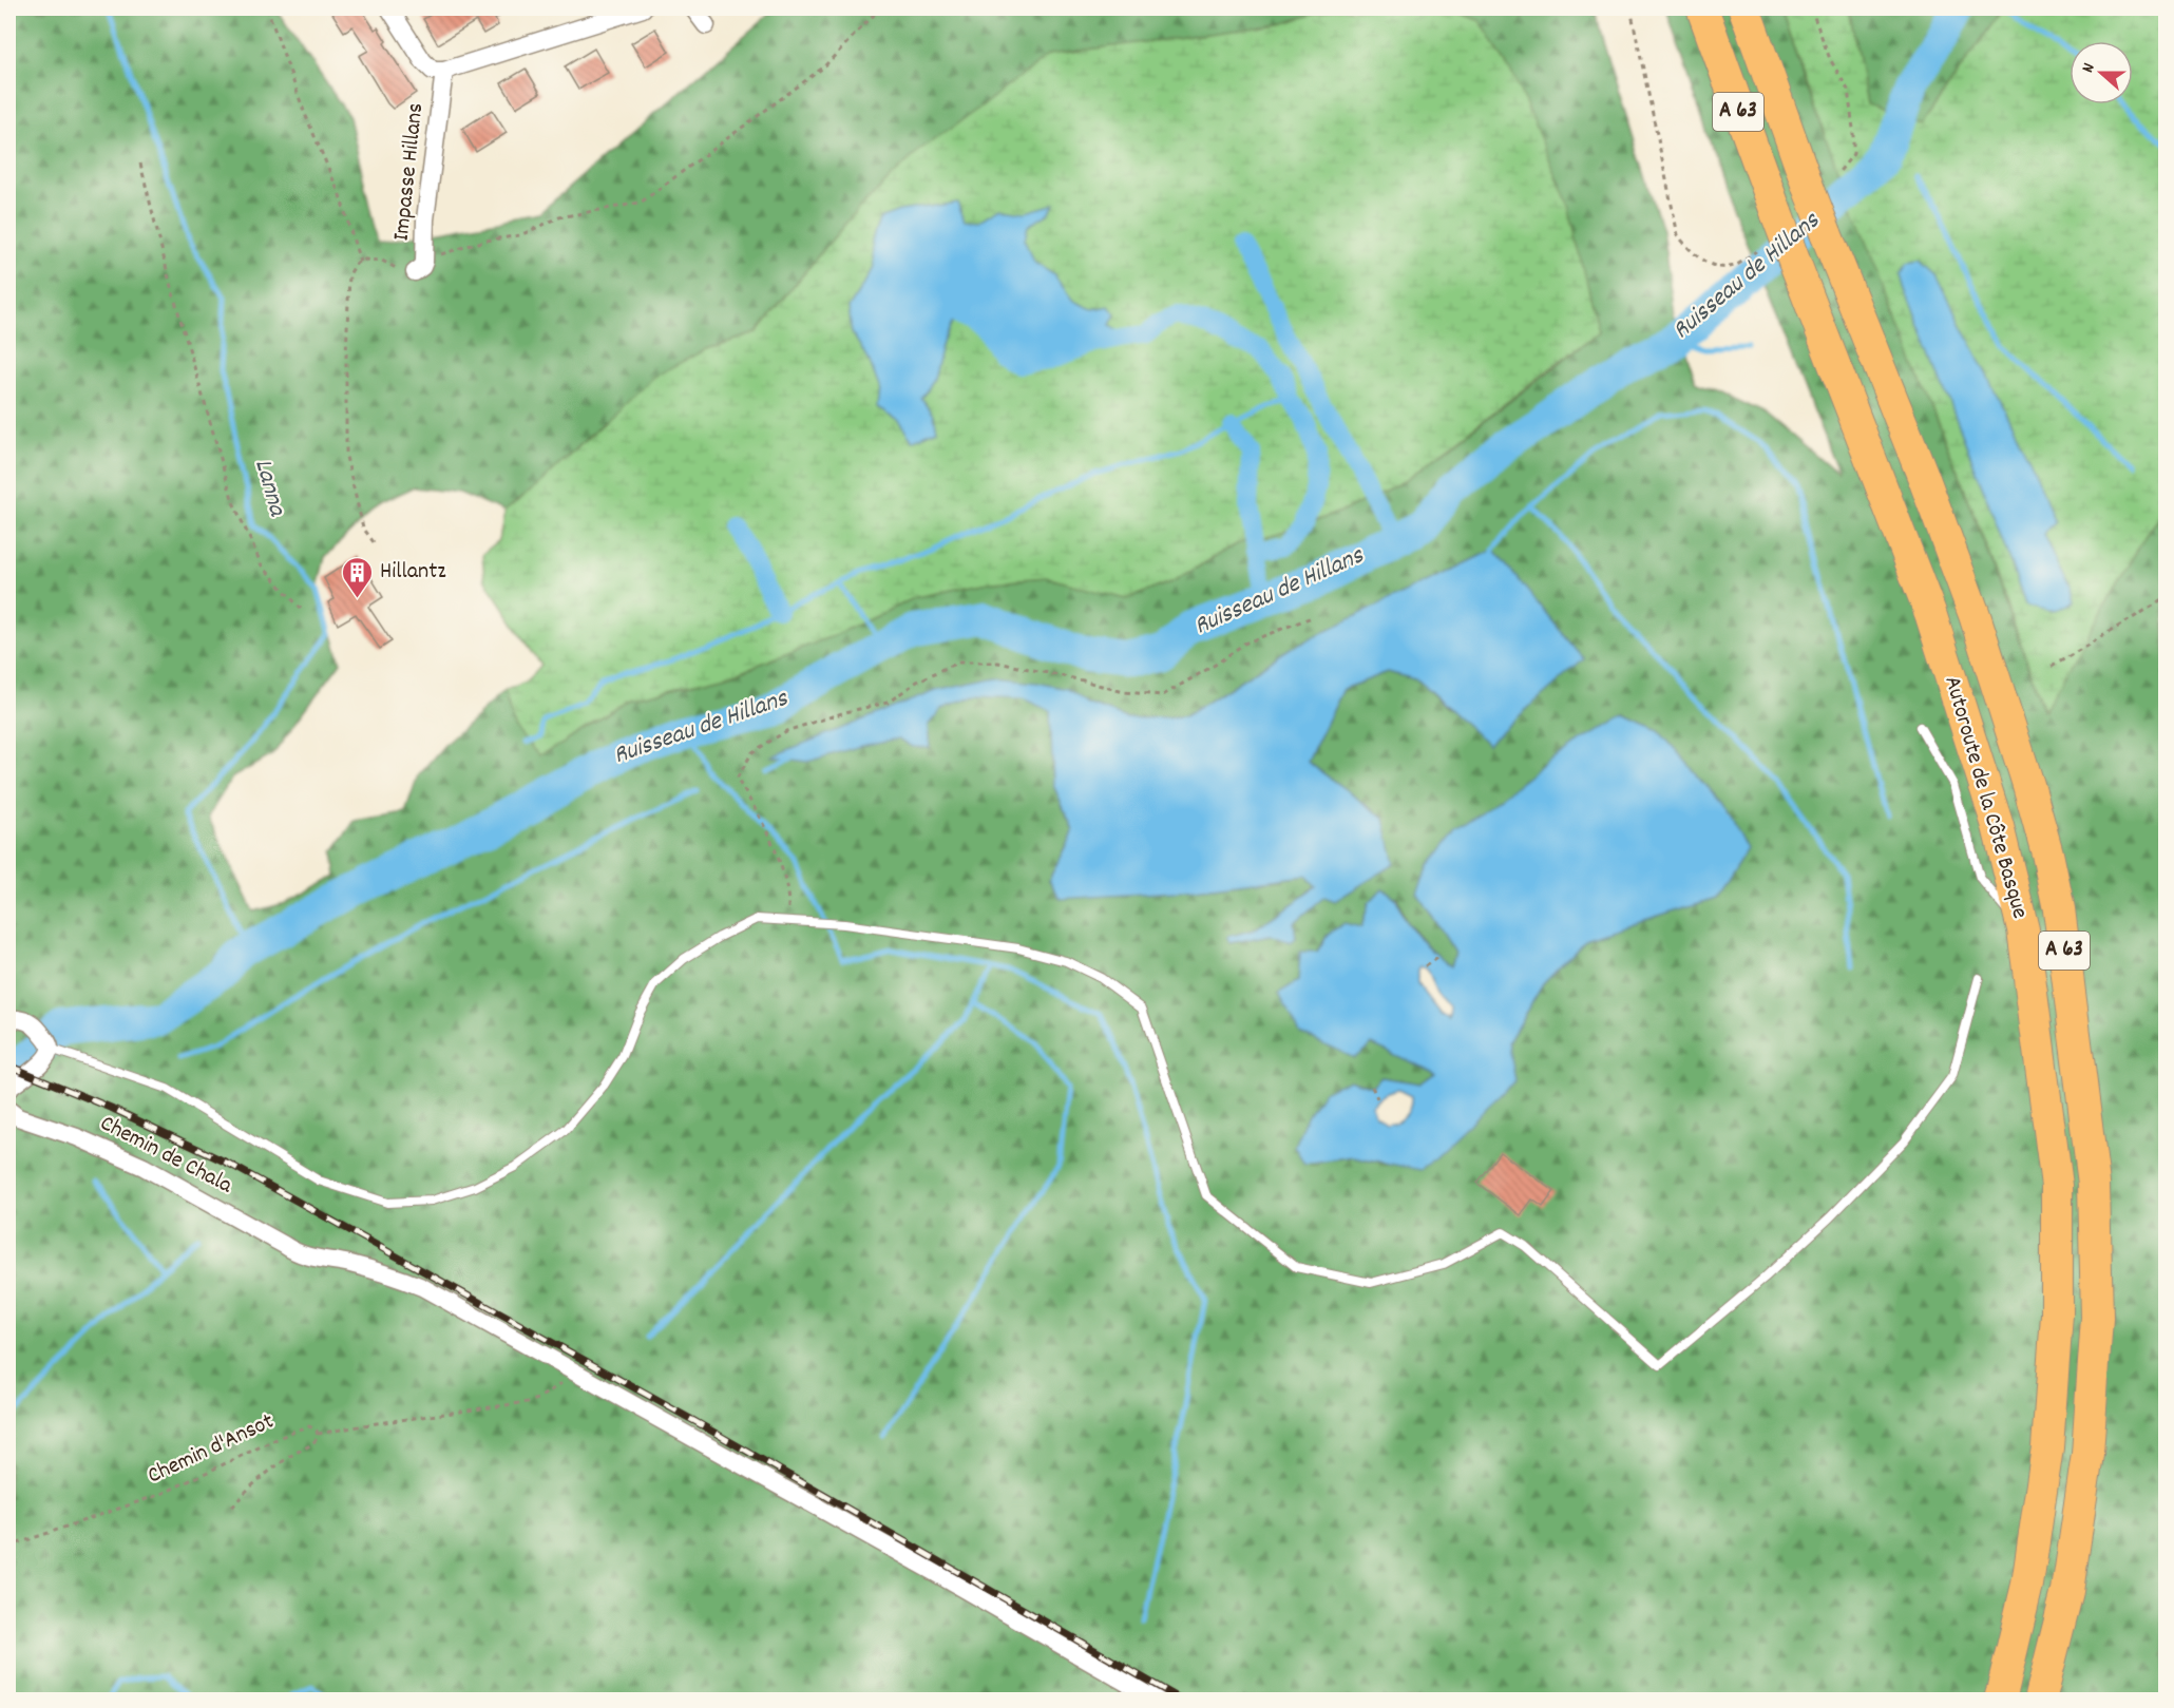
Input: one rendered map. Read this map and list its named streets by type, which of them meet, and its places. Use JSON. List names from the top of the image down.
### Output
{
  "streets": {
    "highway": ["A 63", "Autoroute de la Côte Basque"],
    "street": ["Impasse Hillans", "Chemin de Chala"],
    "path": ["Chemin d'Ansot"]
  },
  "water": ["Ruisseau de Hillans", "Lanna"],
  "places": {
    "building": ["Hillantz"]
  },
  "north": "left"
}
